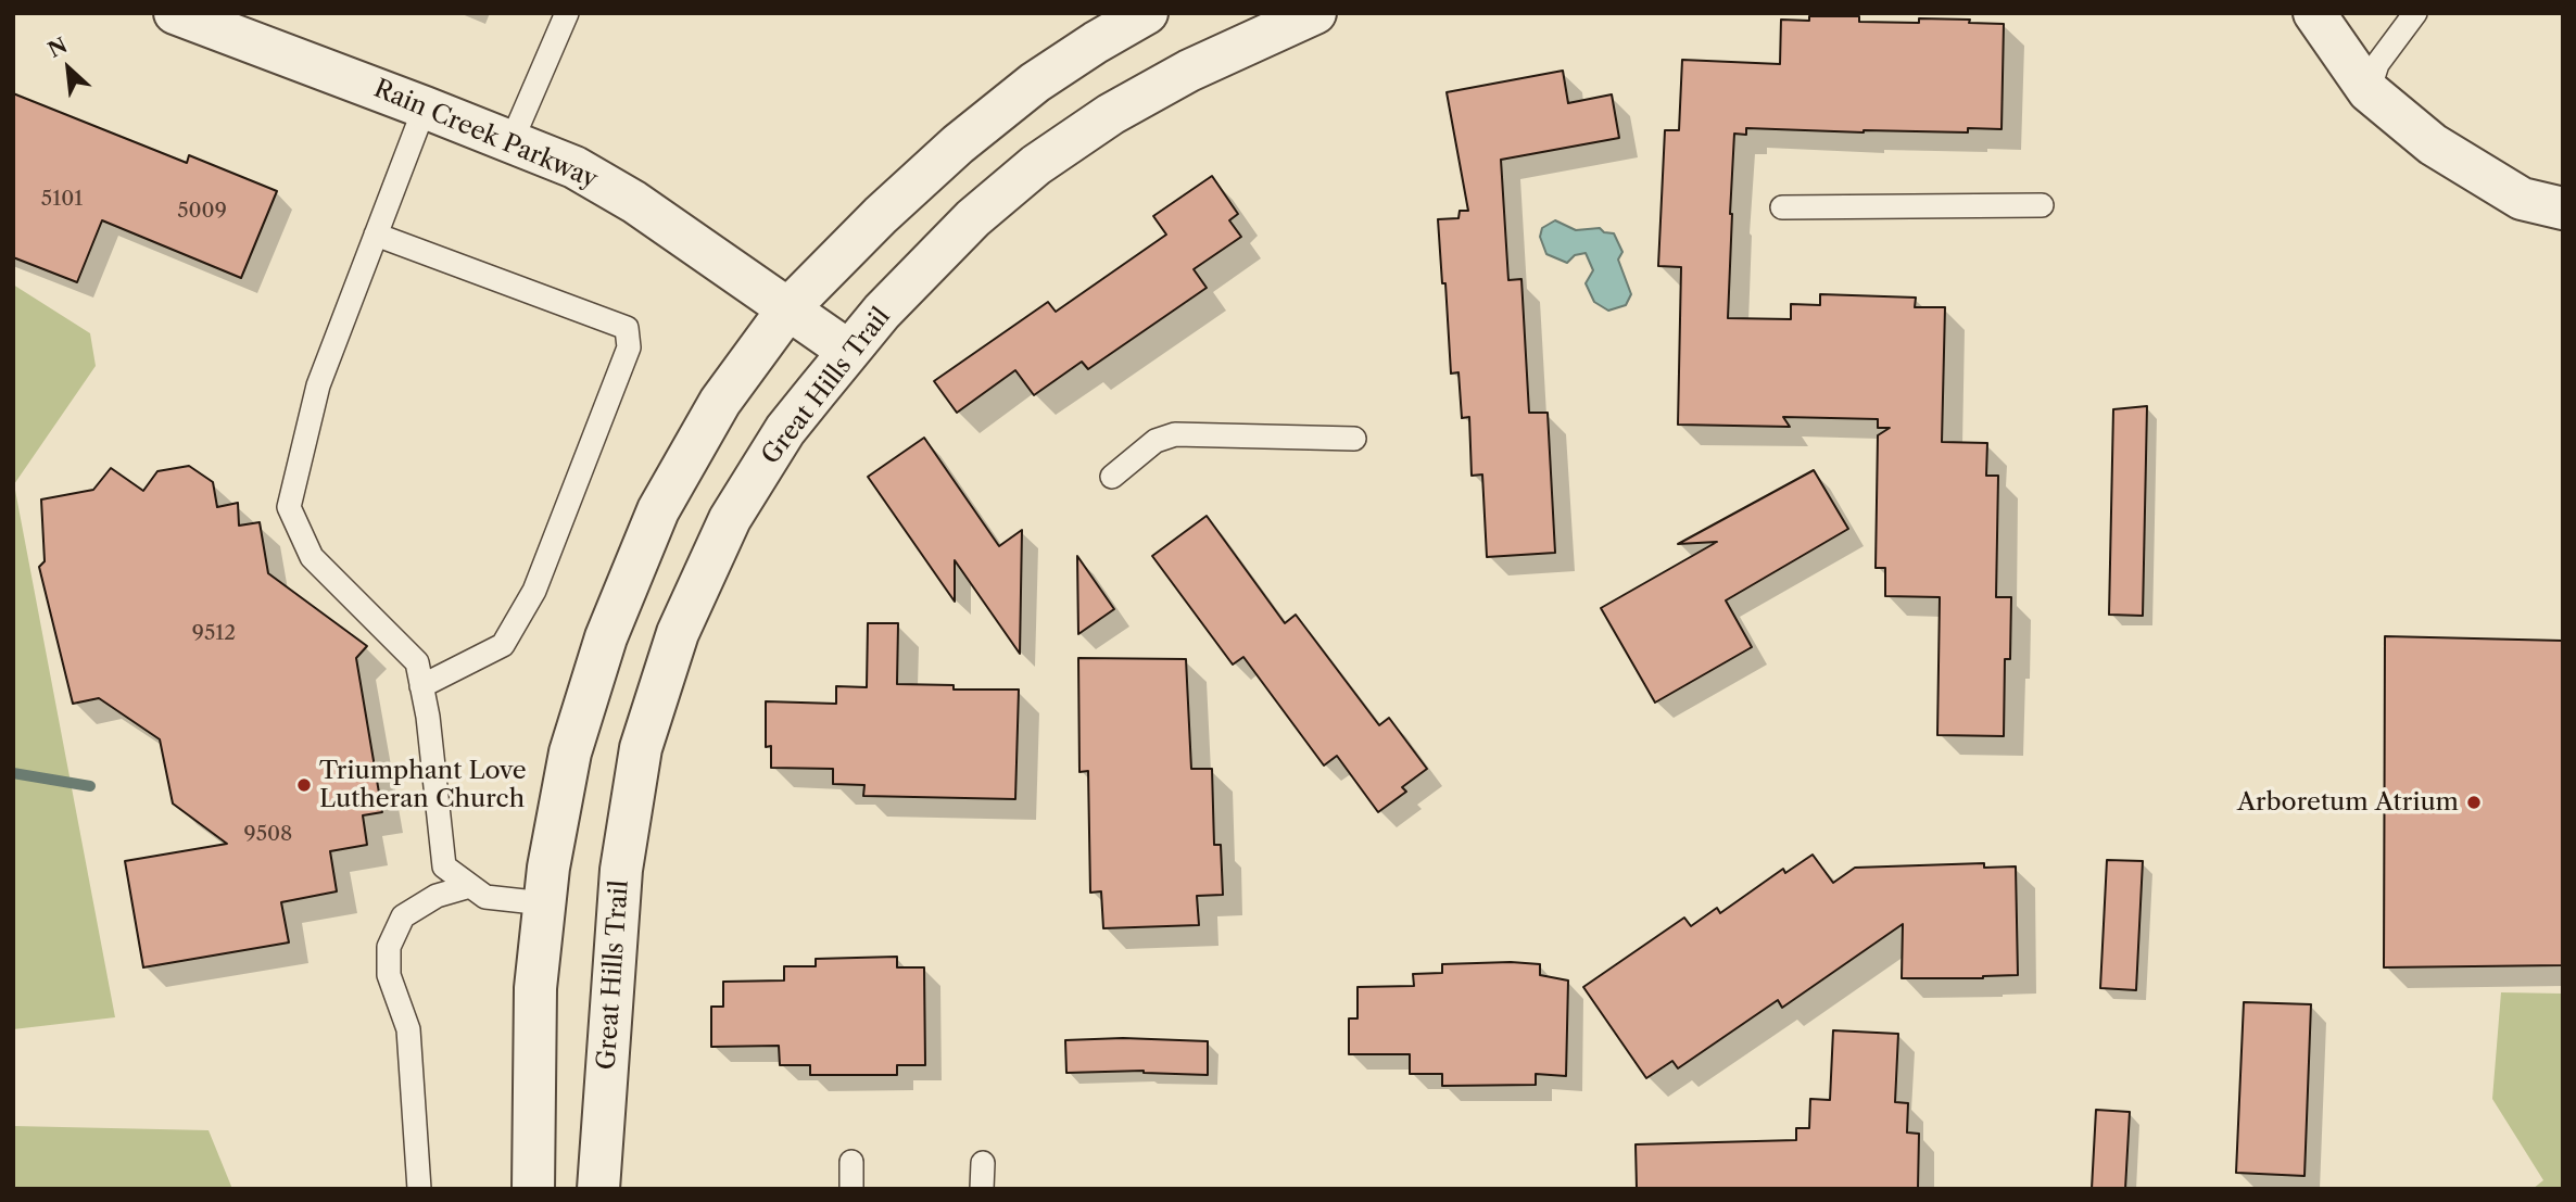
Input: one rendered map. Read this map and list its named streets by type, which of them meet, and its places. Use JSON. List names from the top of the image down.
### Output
{
  "streets": {
    "street": ["Rain Creek Parkway", "Great Hills Trail"]
  },
  "crossings": [
    ["Rain Creek Parkway", "Great Hills Trail"]
  ],
  "places": ["Triumphant Love Lutheran Church", "Arboretum Atrium"],
  "house_numbers": [
    "5101",
    "5009",
    "9512",
    "9508"
  ],
  "north": "top left"
}
